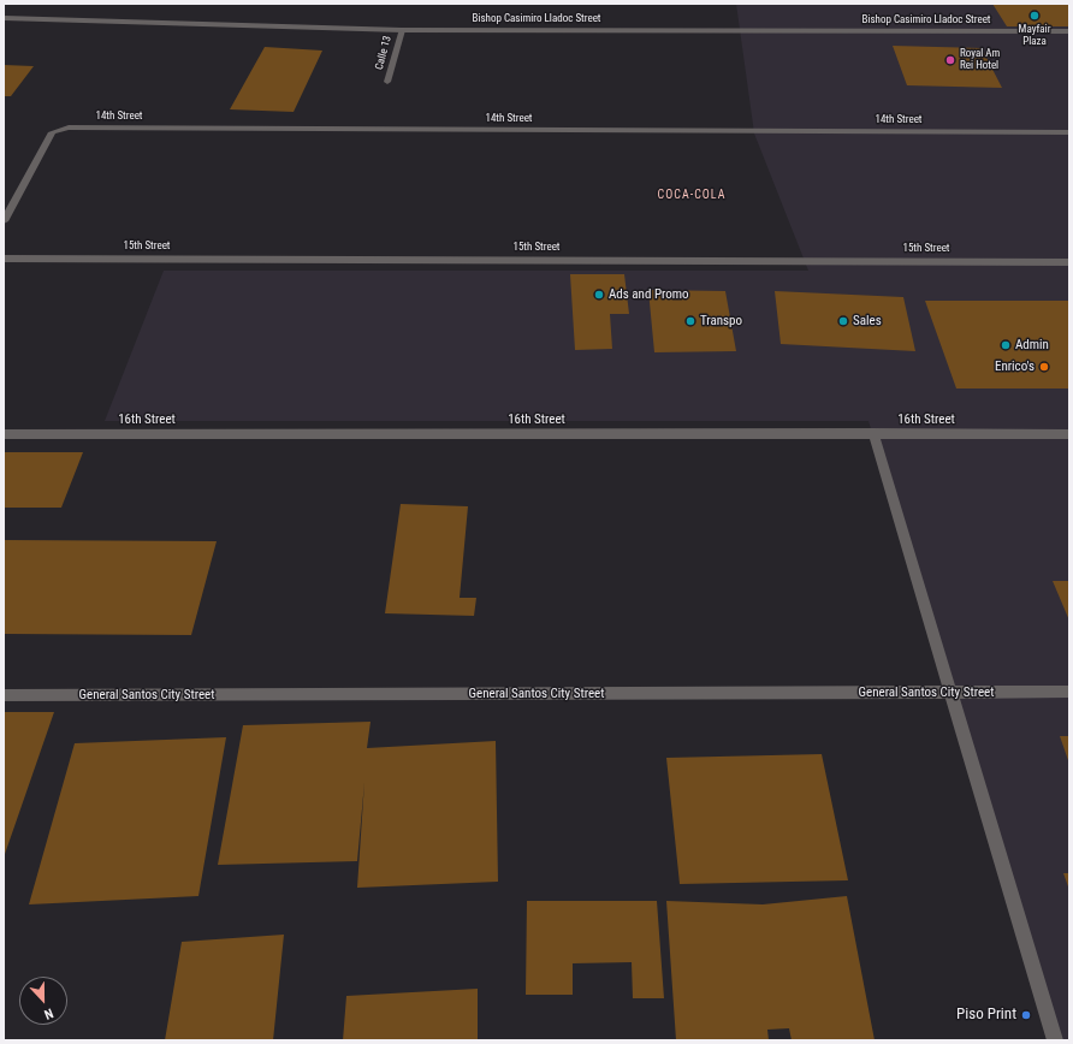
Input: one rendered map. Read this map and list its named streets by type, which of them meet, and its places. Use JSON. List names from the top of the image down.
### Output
{
  "streets": {
    "street": [
      "Bishop Casimiro Lladoc Street",
      "Calle 13",
      "14th Street",
      "15th Street",
      "16th Street",
      "General Santos City Street"
    ]
  },
  "crossings": [
    ["Bishop Casimiro Lladoc Street", "Calle 13"]
  ],
  "districts": ["COCA-COLA"],
  "places": [
    "Mayfair Plaza",
    "Royal Am Rei Hotel",
    "Ads and Promo",
    "Transpo",
    "Sales",
    "Admin",
    "Enrico's",
    "Piso Print"
  ],
  "north": "bottom"
}
